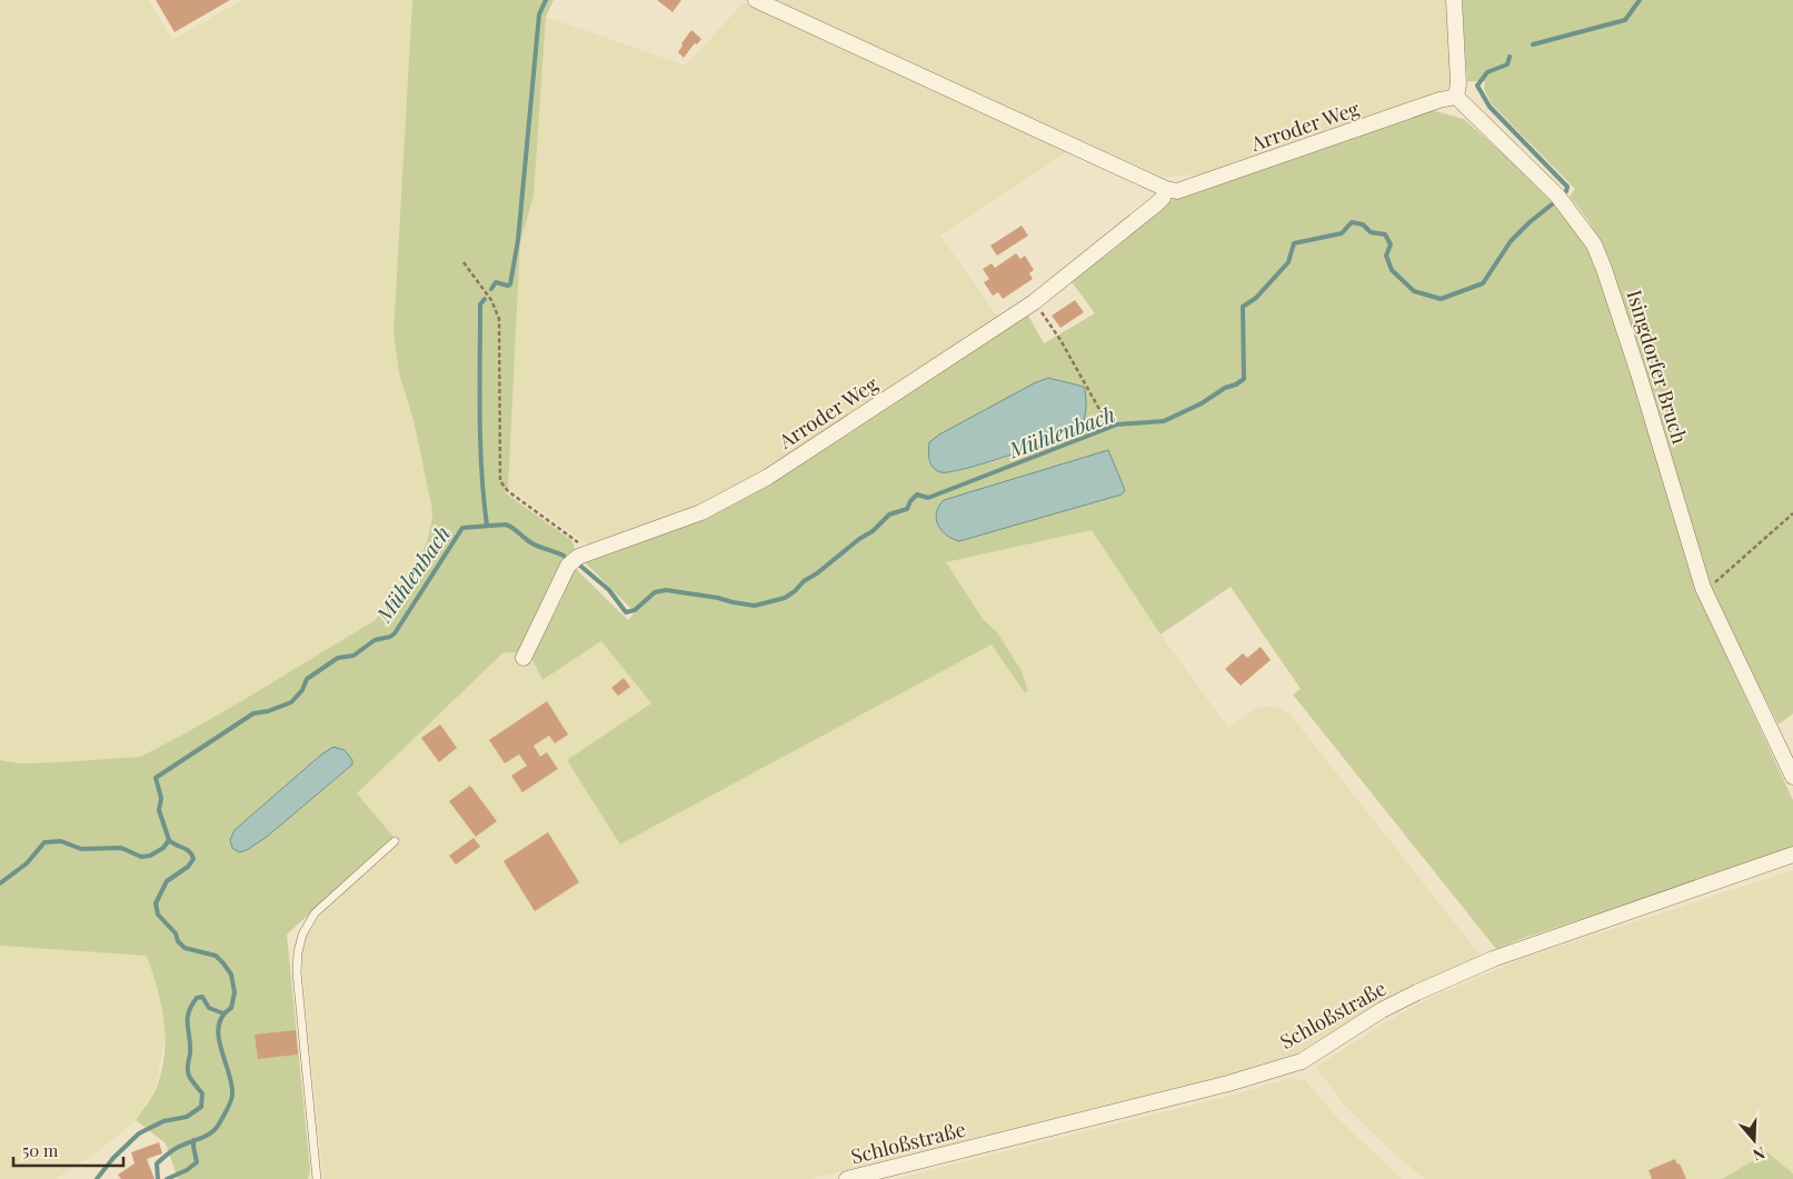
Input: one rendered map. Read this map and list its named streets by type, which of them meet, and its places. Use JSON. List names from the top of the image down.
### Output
{
  "streets": {
    "street": ["Arroder Weg", "Isingdorfer Bruch", "Schloßstraße"]
  },
  "crossings": [
    ["Arroder Weg", "Isingdorfer Bruch"]
  ],
  "water": ["Mühlenbach"],
  "scale_bar": "50 m",
  "north": "bottom"
}
